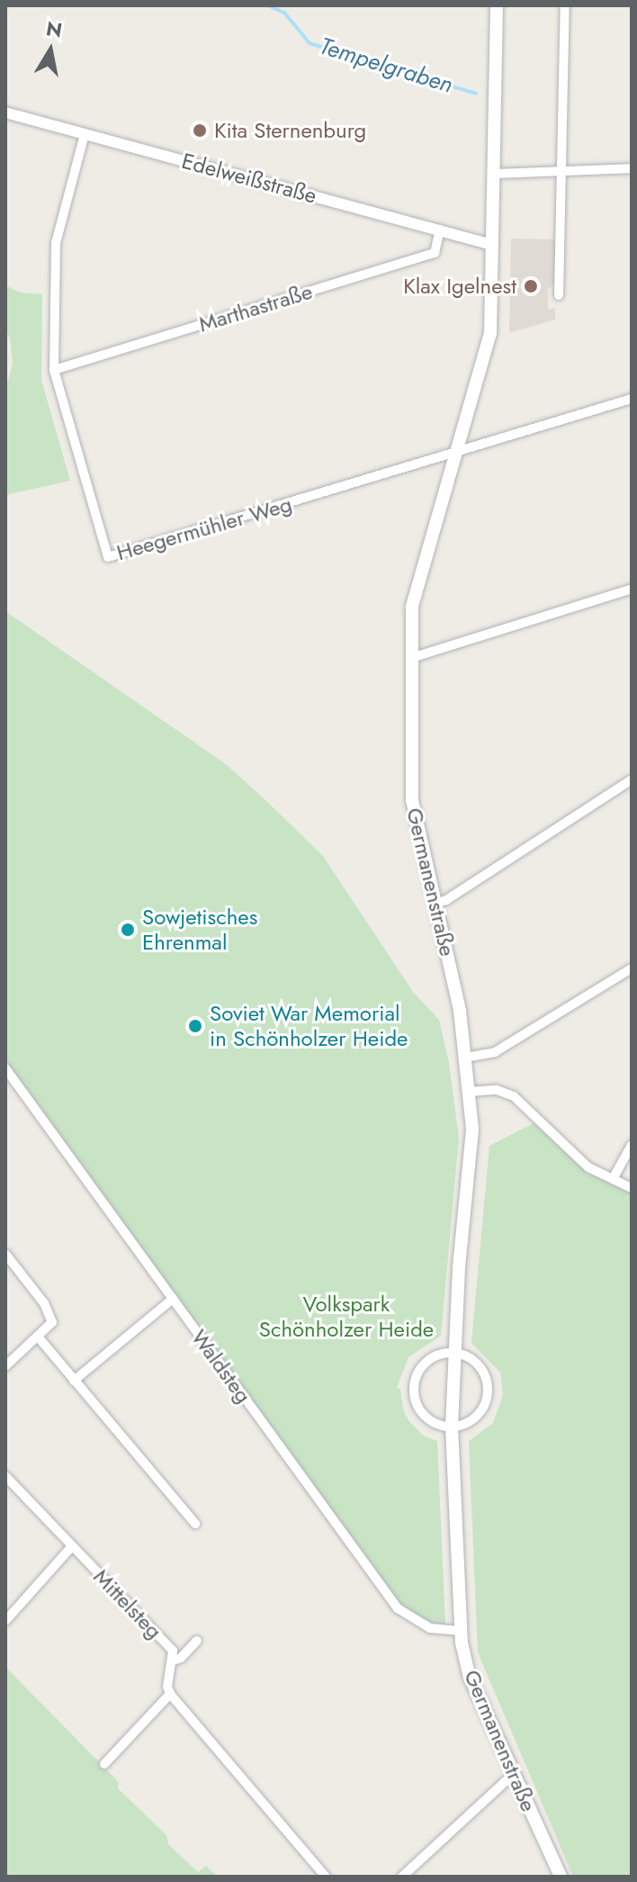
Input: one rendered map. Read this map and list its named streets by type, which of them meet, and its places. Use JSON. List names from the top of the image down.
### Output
{
  "streets": {
    "main road": ["Germanenstraße"],
    "street": [
      "Edelweißstraße",
      "Marthastraße",
      "Heegermühler Weg",
      "Waldsteg",
      "Mittelsteg"
    ]
  },
  "crossings": [
    ["Edelweißstraße", "Marthastraße"],
    ["Edelweißstraße", "Heegermühler Weg"],
    ["Edelweißstraße", "Germanenstraße"],
    ["Marthastraße", "Heegermühler Weg"],
    ["Heegermühler Weg", "Germanenstraße"],
    ["Germanenstraße", "Waldsteg"]
  ],
  "water": ["Tempelgraben"],
  "parks": ["Volkspark Schönholzer Heide"],
  "places": [
    "Kita Sternenburg",
    "Klax Igelnest",
    "Sowjetisches Ehrenmal",
    "Soviet War Memorial in Schönholzer Heide"
  ],
  "north": "top"
}
